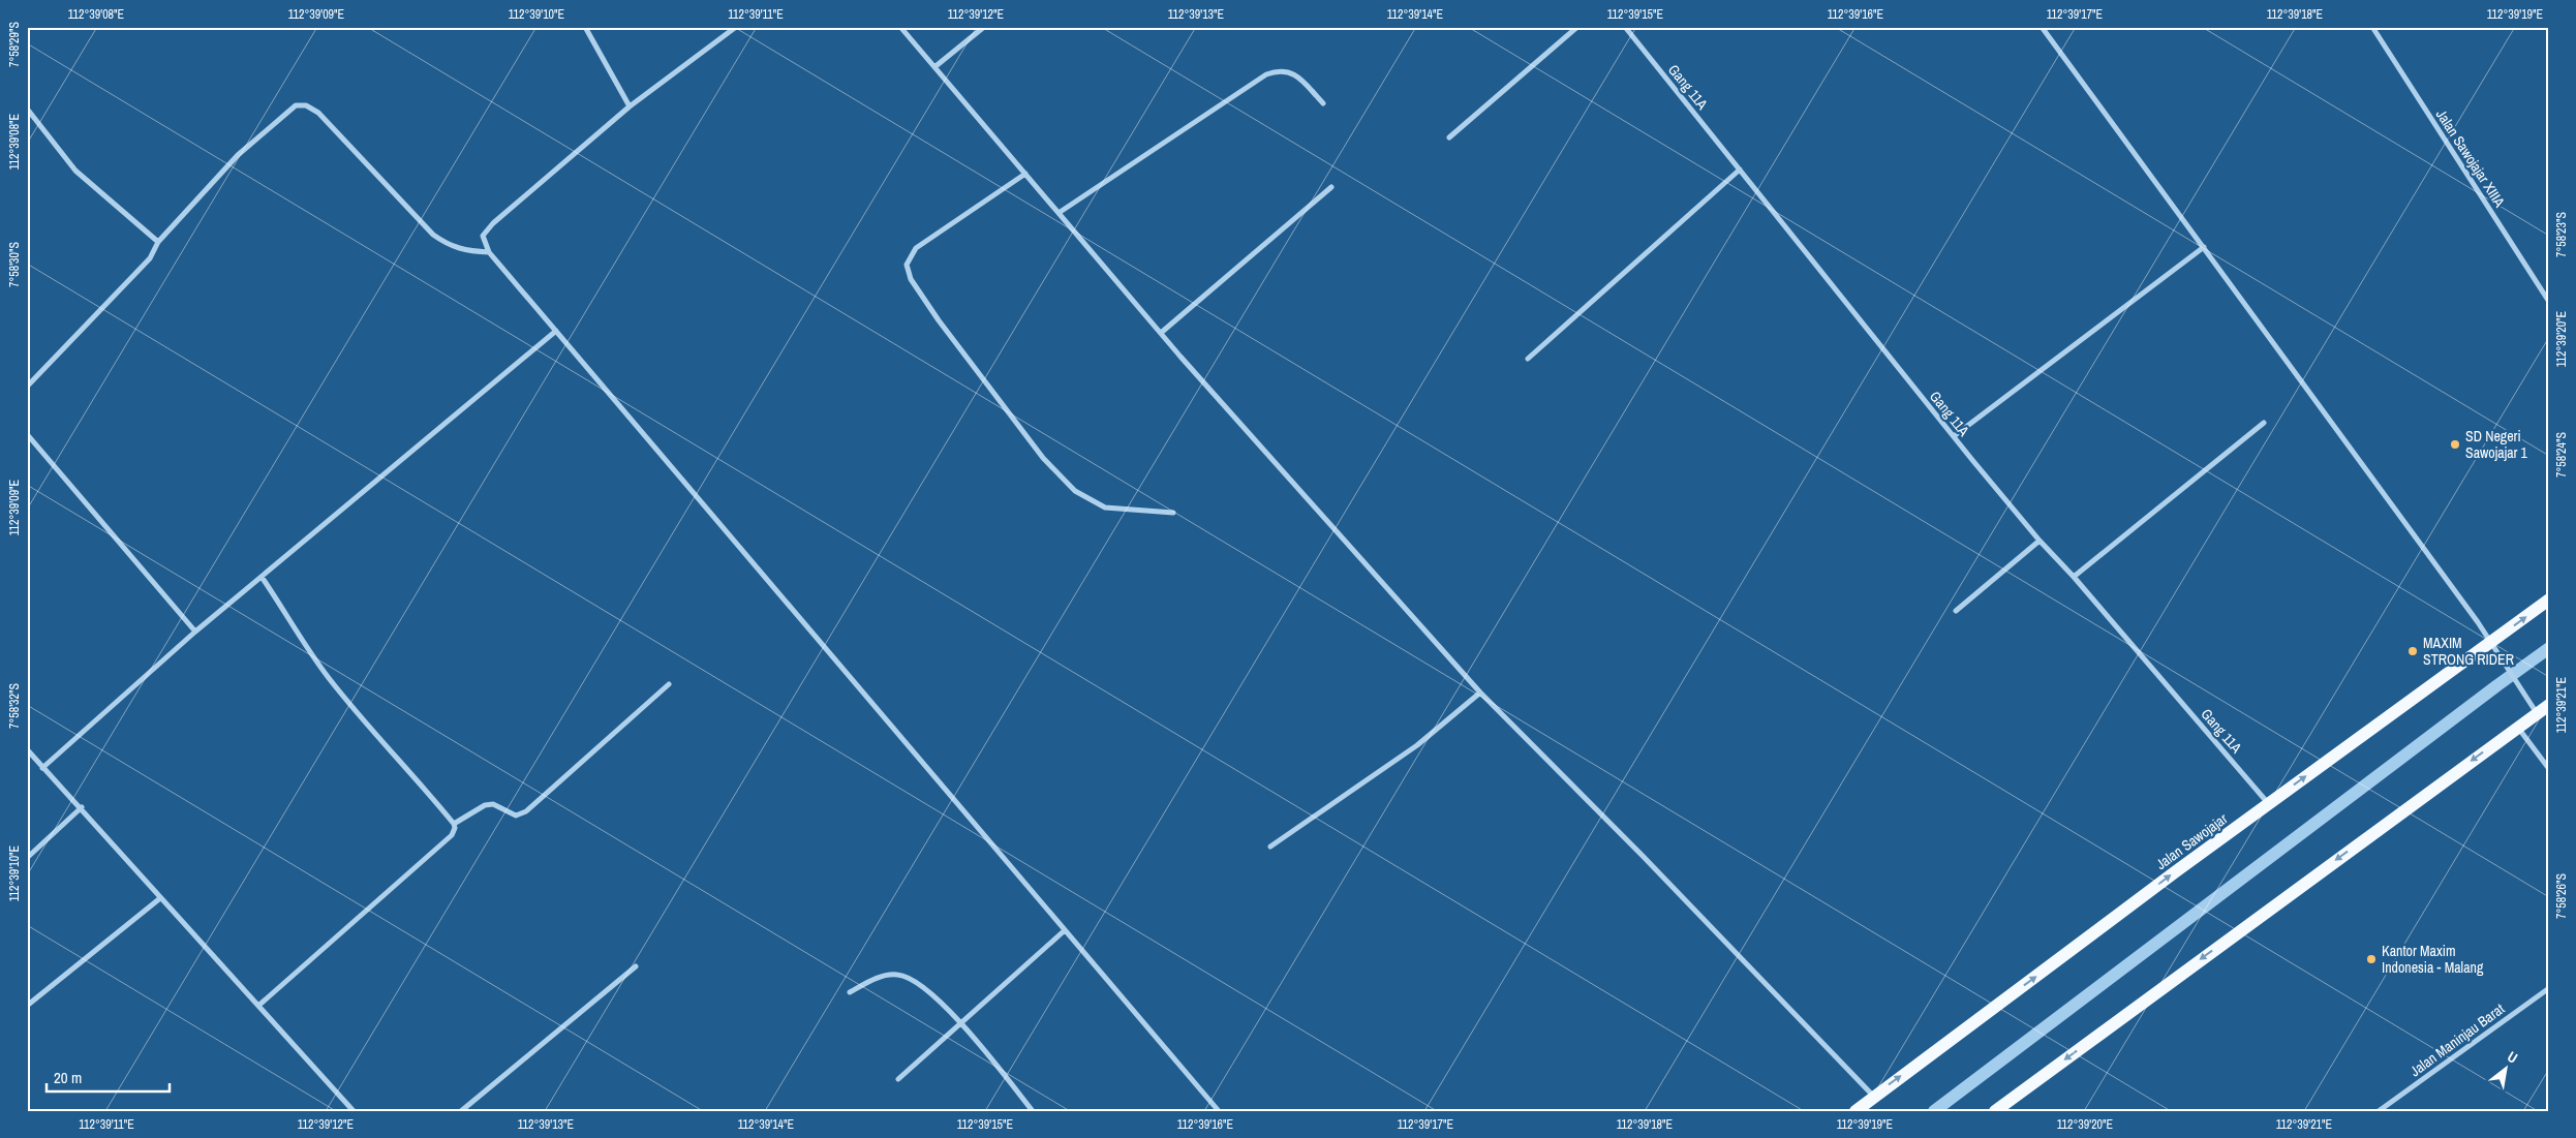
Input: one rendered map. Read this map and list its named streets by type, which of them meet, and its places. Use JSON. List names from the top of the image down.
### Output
{
  "streets": {
    "main road": ["Jalan Sawojajar"],
    "street": ["Gang 11A", "Jalan Sawojajar XIIIA", "Jalan Maninjau Barat"]
  },
  "crossings": [
    ["Gang 11A", "Jalan Sawojajar"]
  ],
  "places": ["SD Negeri Sawojajar 1", "MAXIM STRONG RIDER", "Kantor Maxim Indonesia - Malang"],
  "scale_bar": "20 m",
  "north": "top right",
  "coordinates": [
    "112°39'08\"E",
    "112°39'09\"E",
    "112°39'10\"E",
    "112°39'11\"E",
    "112°39'12\"E",
    "112°39'13\"E",
    "112°39'14\"E",
    "112°39'15\"E",
    "112°39'16\"E",
    "112°39'17\"E",
    "112°39'18\"E",
    "112°39'19\"E",
    "7°58'29\"S",
    "7°58'23\"S",
    "7°58'30\"S",
    "112°39'20\"E",
    "7°58'24\"S",
    "112°39'21\"E",
    "7°58'32\"S",
    "7°58'26\"S"
  ]
}
